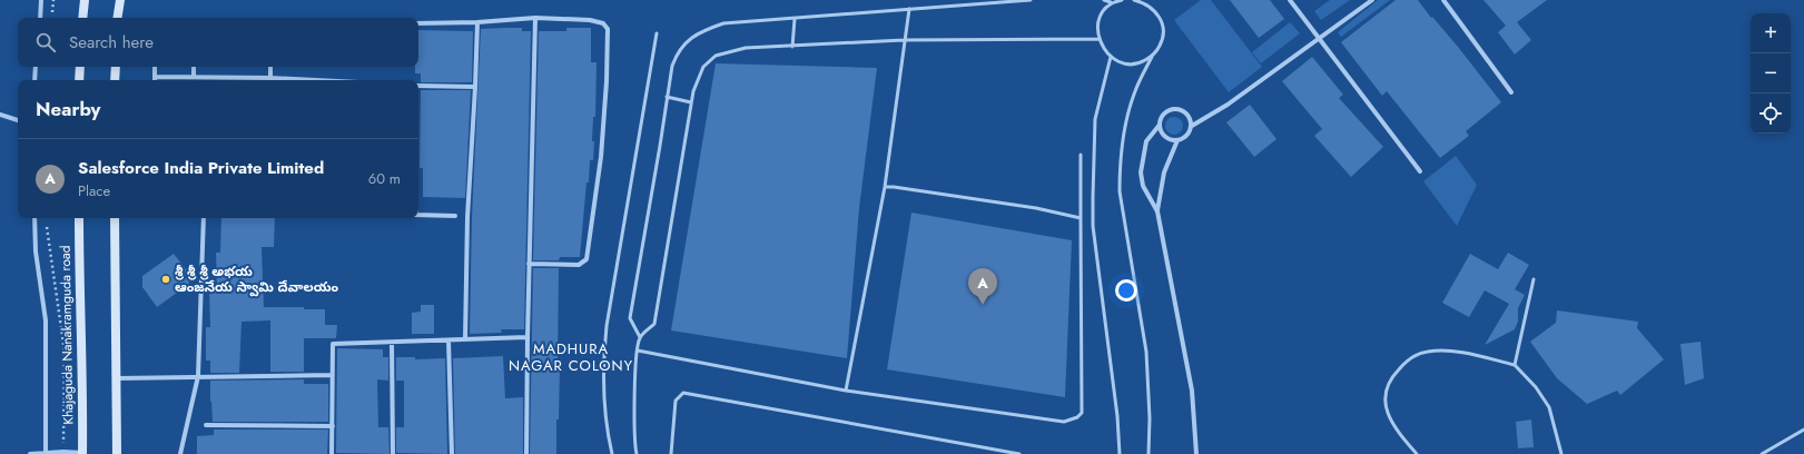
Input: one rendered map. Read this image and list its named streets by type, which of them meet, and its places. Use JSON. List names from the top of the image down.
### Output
{
  "streets": {
    "main road": ["Khajaguda Nanakramguda road"]
  },
  "districts": ["MADHURA NAGAR COLONY"],
  "places": ["శ్రీ శ్రీ శ్రీ అభయ ఆంజనేయ స్వామి దేవాలయం"],
  "page": {
    "map_buttons": ["+", "−"],
    "search": "Search here",
    "heading": "Nearby",
    "list": [
      {
        "mark": "A",
        "name": "Salesforce India Private Limited",
        "note": "Place",
        "value": "60 m"
      }
    ],
    "pins": "A"
  }
}
